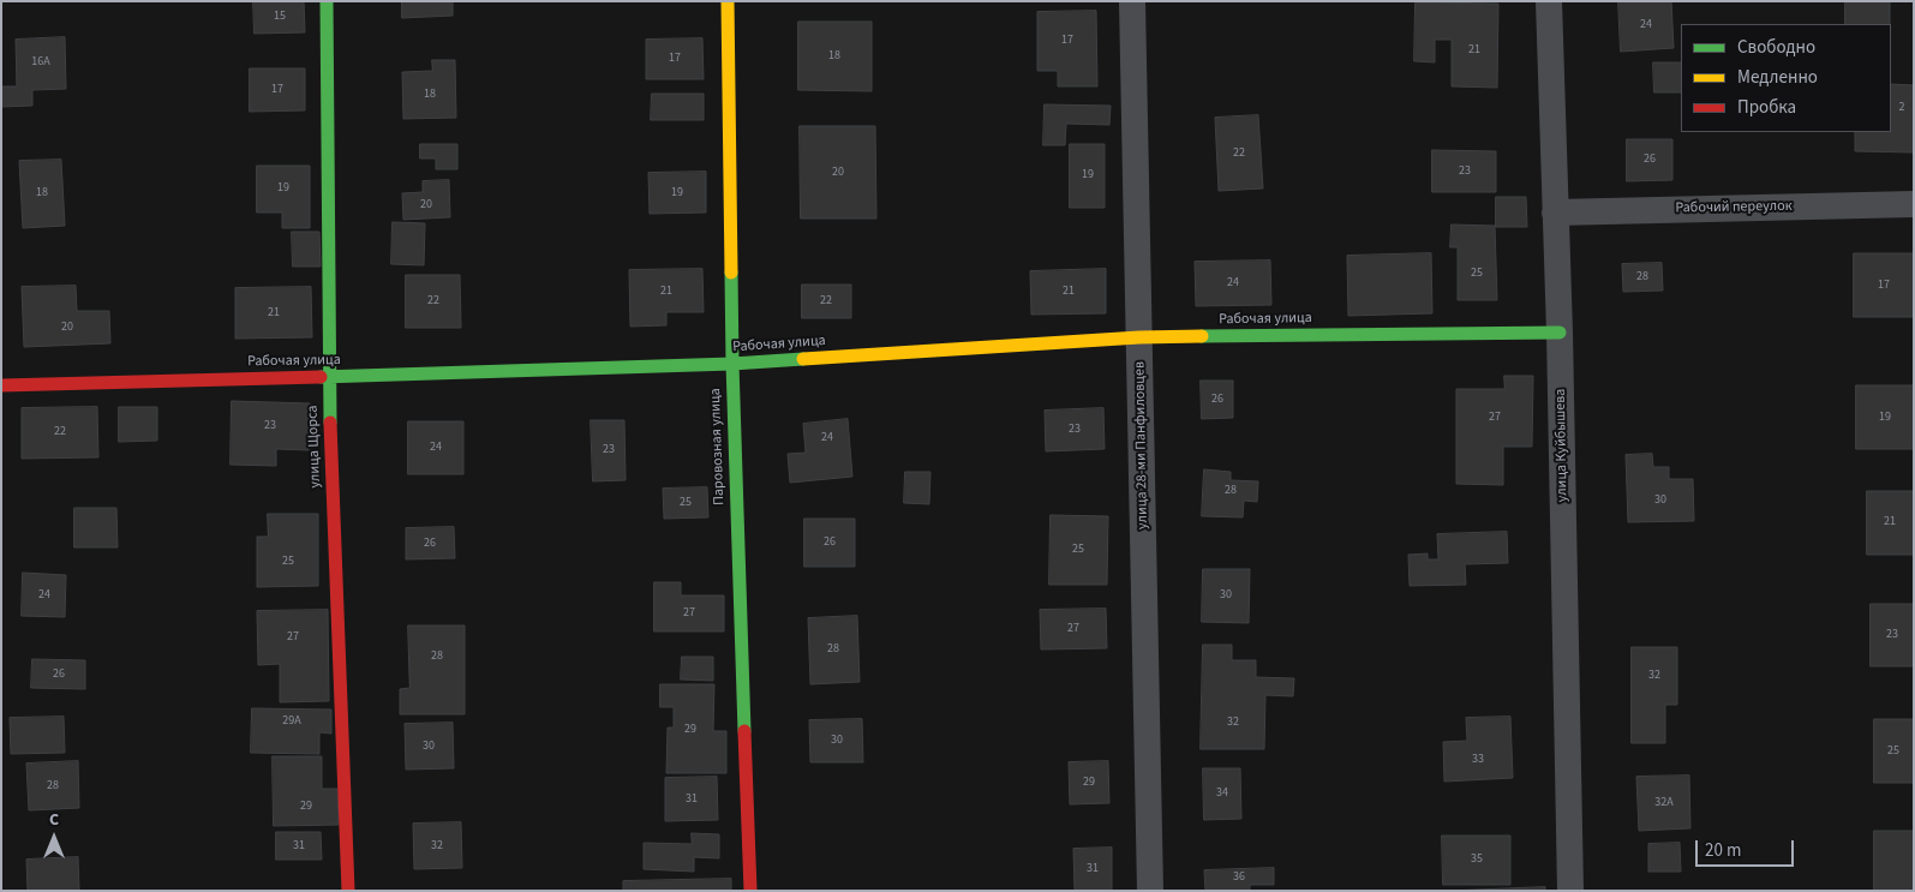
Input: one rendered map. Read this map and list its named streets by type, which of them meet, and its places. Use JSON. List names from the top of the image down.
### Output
{
  "streets": {
    "street": [
      "Рабочий переулок",
      "Рабочая улица",
      "улица 28-ми Панфиловцев",
      "улица Куйбышева",
      "улица Щорса",
      "Паровозная улица"
    ]
  },
  "crossings": [
    ["Рабочий переулок", "улица Куйбышева"],
    ["Рабочая улица", "улица 28-ми Панфиловцев"],
    ["Рабочая улица", "улица Куйбышева"],
    ["Рабочая улица", "улица Щорса"],
    ["Рабочая улица", "Паровозная улица"]
  ],
  "house_numbers": [
    "15",
    "24",
    "17",
    "21",
    "18",
    "17",
    "16А",
    "17",
    "18",
    "2",
    "22",
    "26",
    "23",
    "20",
    "19",
    "19",
    "18",
    "19",
    "20",
    "25",
    "28",
    "24",
    "17",
    "21",
    "21",
    "22",
    "22",
    "21",
    "20",
    "26",
    "27",
    "19",
    "23",
    "23",
    "22",
    "24",
    "24",
    "23",
    "28",
    "30",
    "25",
    "21",
    "26",
    "26",
    "25",
    "25",
    "24",
    "30",
    "27",
    "27",
    "23",
    "27",
    "28",
    "28",
    "26",
    "32",
    "29А",
    "32",
    "29",
    "30",
    "30",
    "25",
    "33",
    "29",
    "28",
    "34",
    "31",
    "32А",
    "29",
    "31",
    "32",
    "35",
    "31",
    "36"
  ],
  "legend": ["Свободно", "Медленно", "Пробка"],
  "scale_bar": "20 m",
  "north": "top"
}
